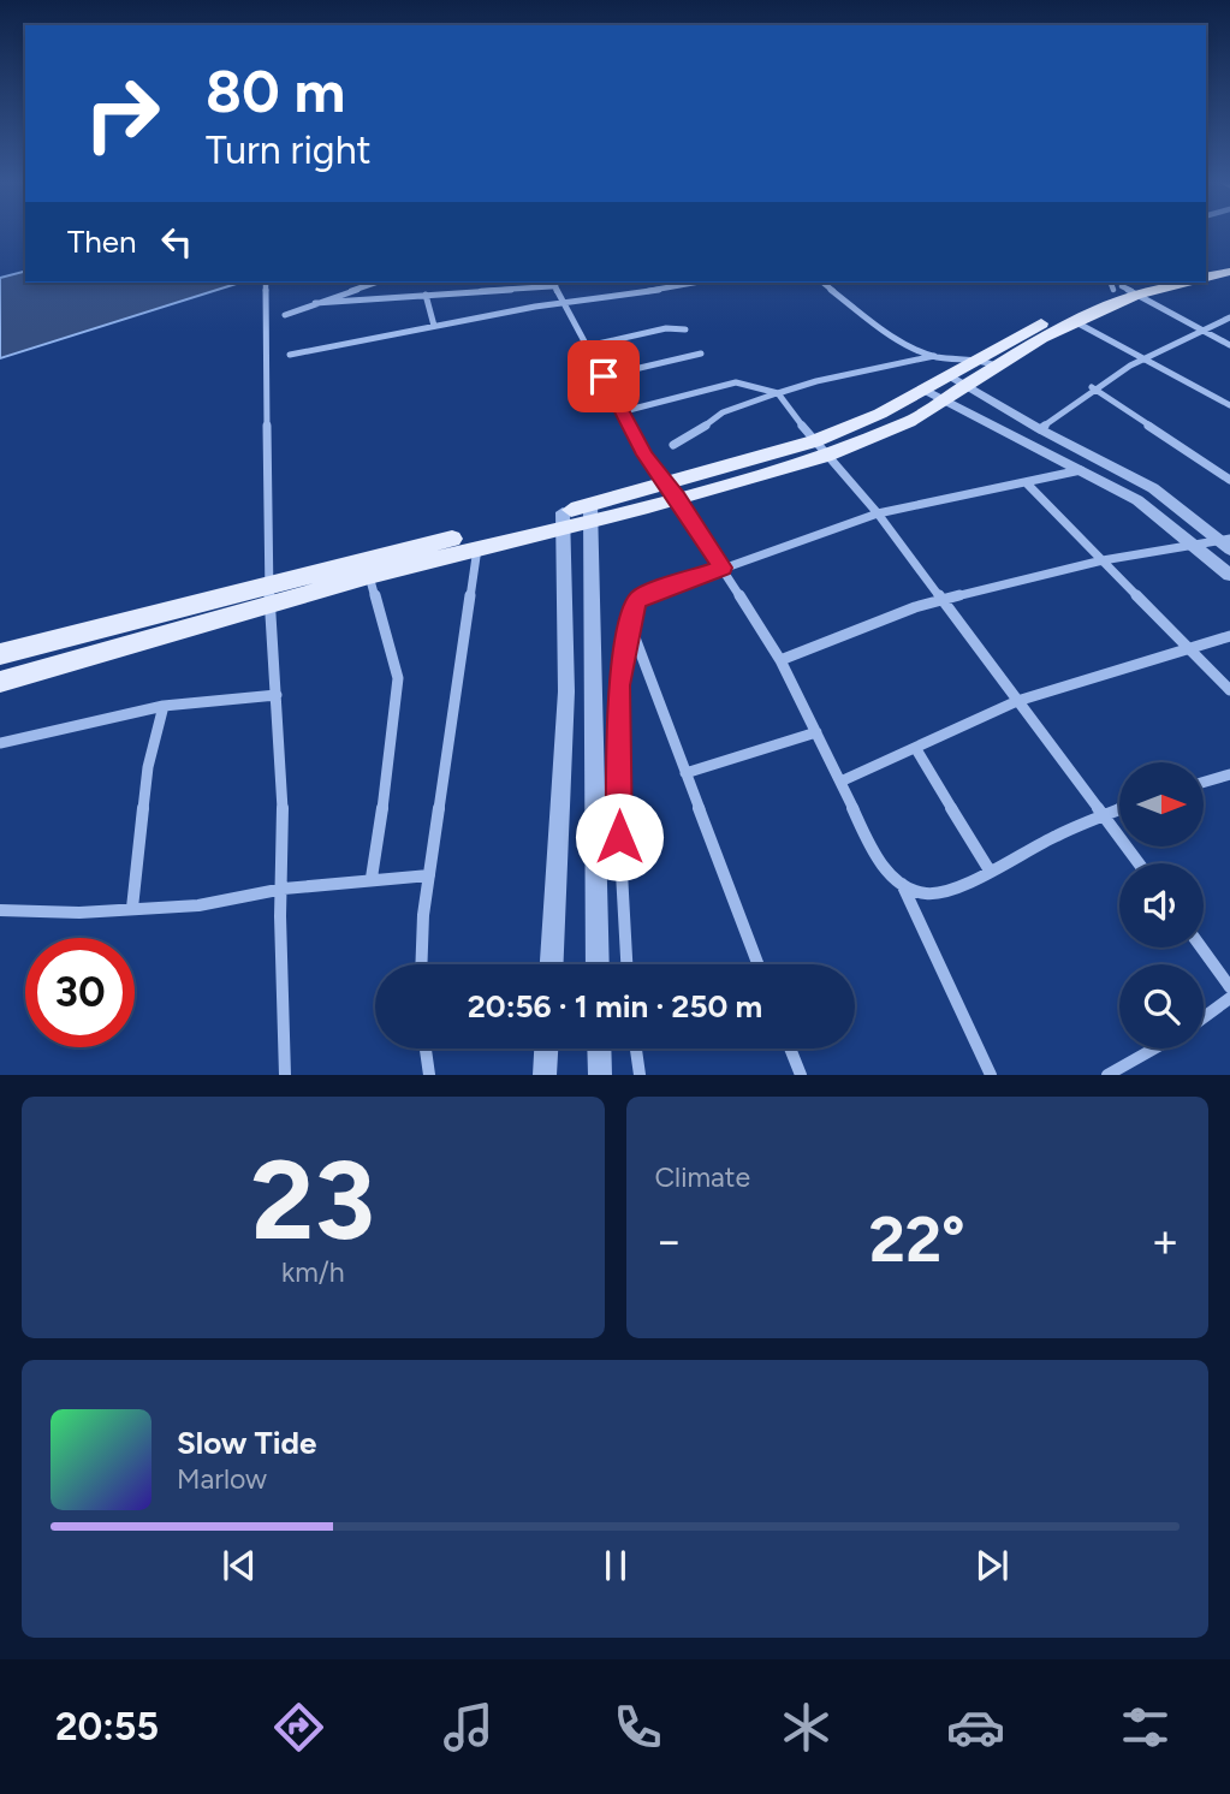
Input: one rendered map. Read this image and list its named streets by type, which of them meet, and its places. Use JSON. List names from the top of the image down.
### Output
{
  "north": "right",
  "page": {
    "turn": ["80 m", "Turn right"],
    "then": "Then",
    "limit": "30",
    "trip": "20:56 · 1 min · 250 m",
    "tile": [
      ["23", "km/h"],
      "Climate"
    ],
    "heat": ["−", "22°", "+"],
    "song": ["Slow Tide", "Marlow"],
    "tabs": "20:55"
  }
}
